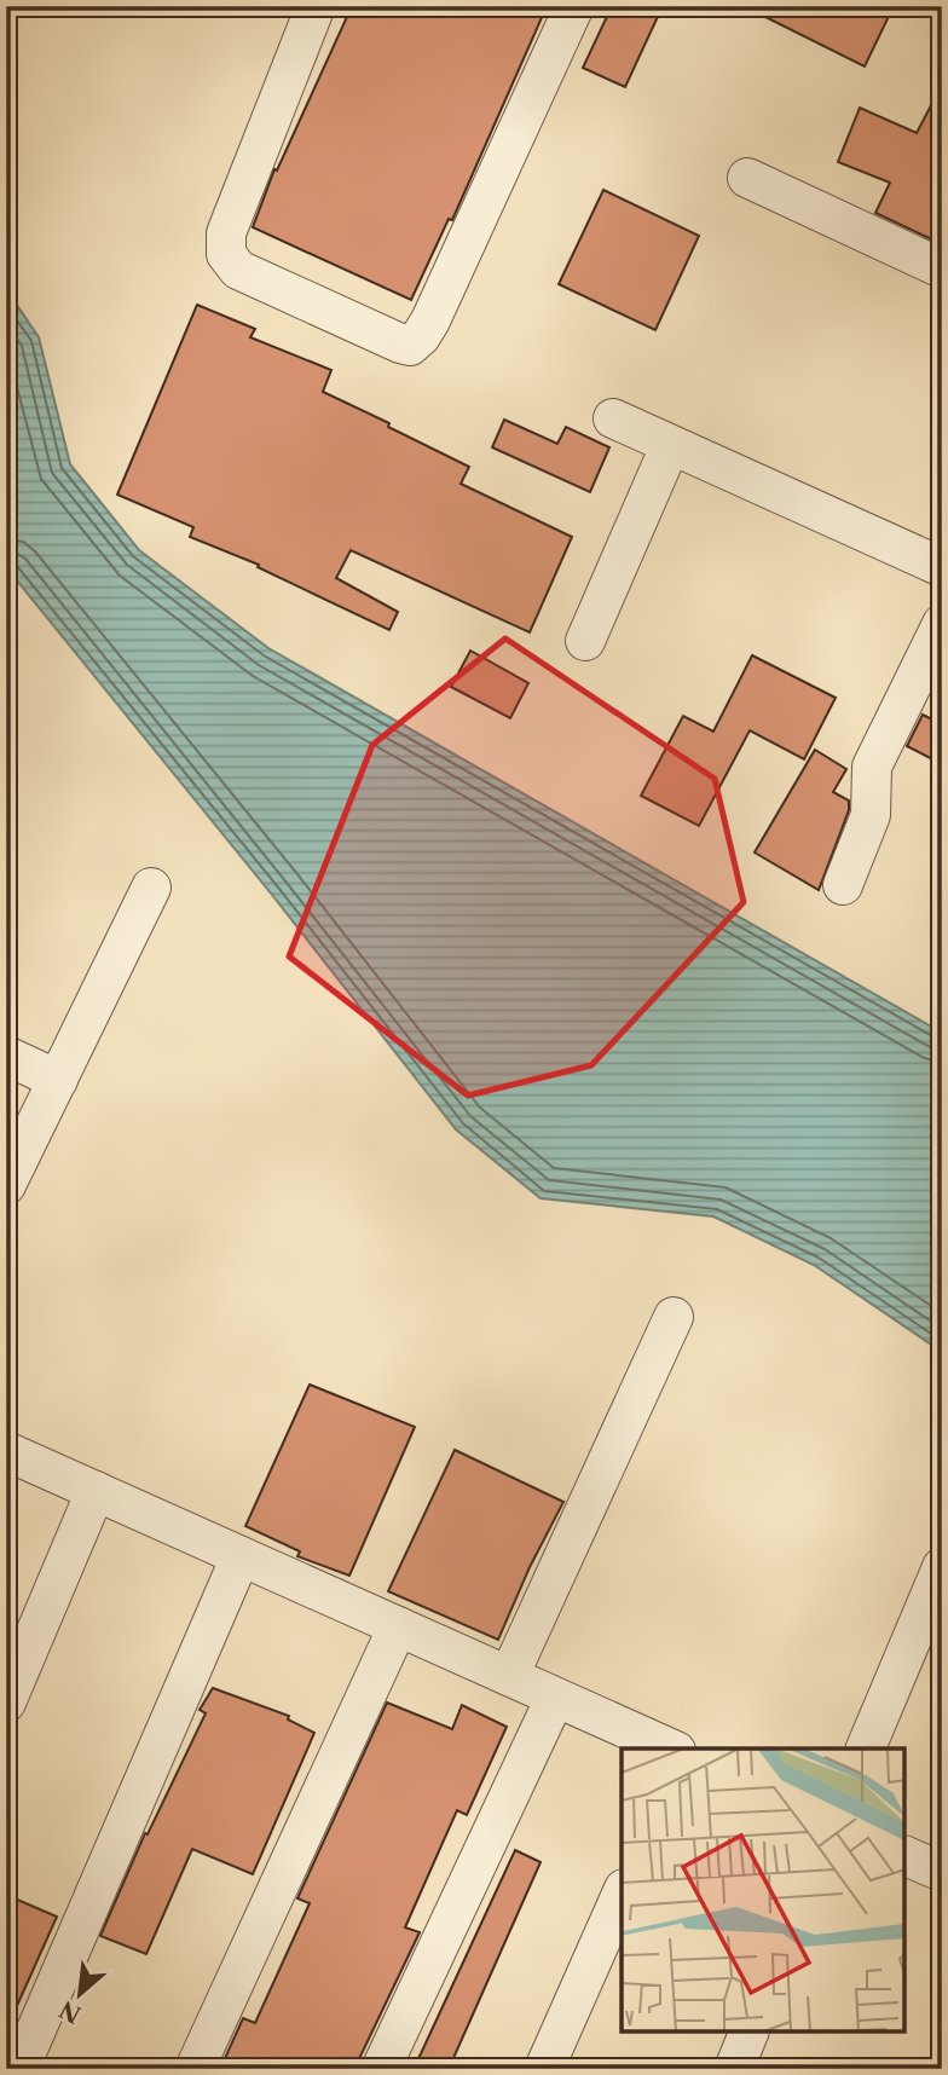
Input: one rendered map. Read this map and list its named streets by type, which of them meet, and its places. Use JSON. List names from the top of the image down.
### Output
{
  "north": "bottom left"
}
